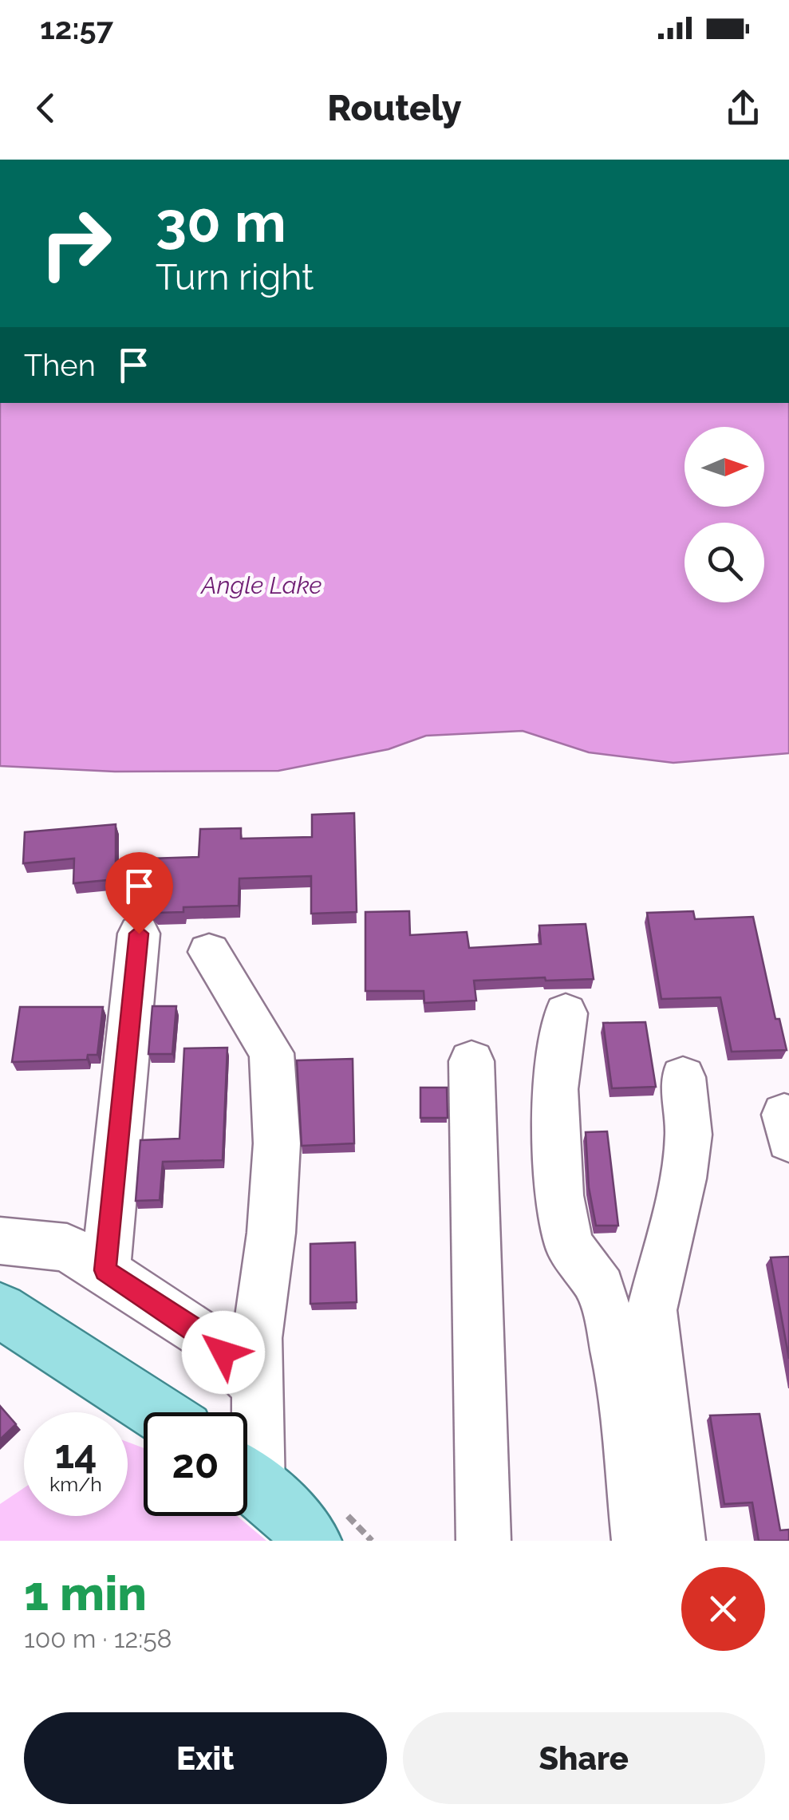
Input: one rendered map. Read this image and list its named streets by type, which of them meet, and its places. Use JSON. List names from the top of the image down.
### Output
{
  "water": ["Angle Lake"],
  "north": "right",
  "page": {
    "status": "12:57",
    "header": "Routely",
    "turn": ["30 m", "Turn right"],
    "then": "Then",
    "speed": "14 km/h",
    "limit": "20",
    "heading": ["1 min", "100 m · 12:58"],
    "buttons": ["Exit", "Share"]
  }
}
